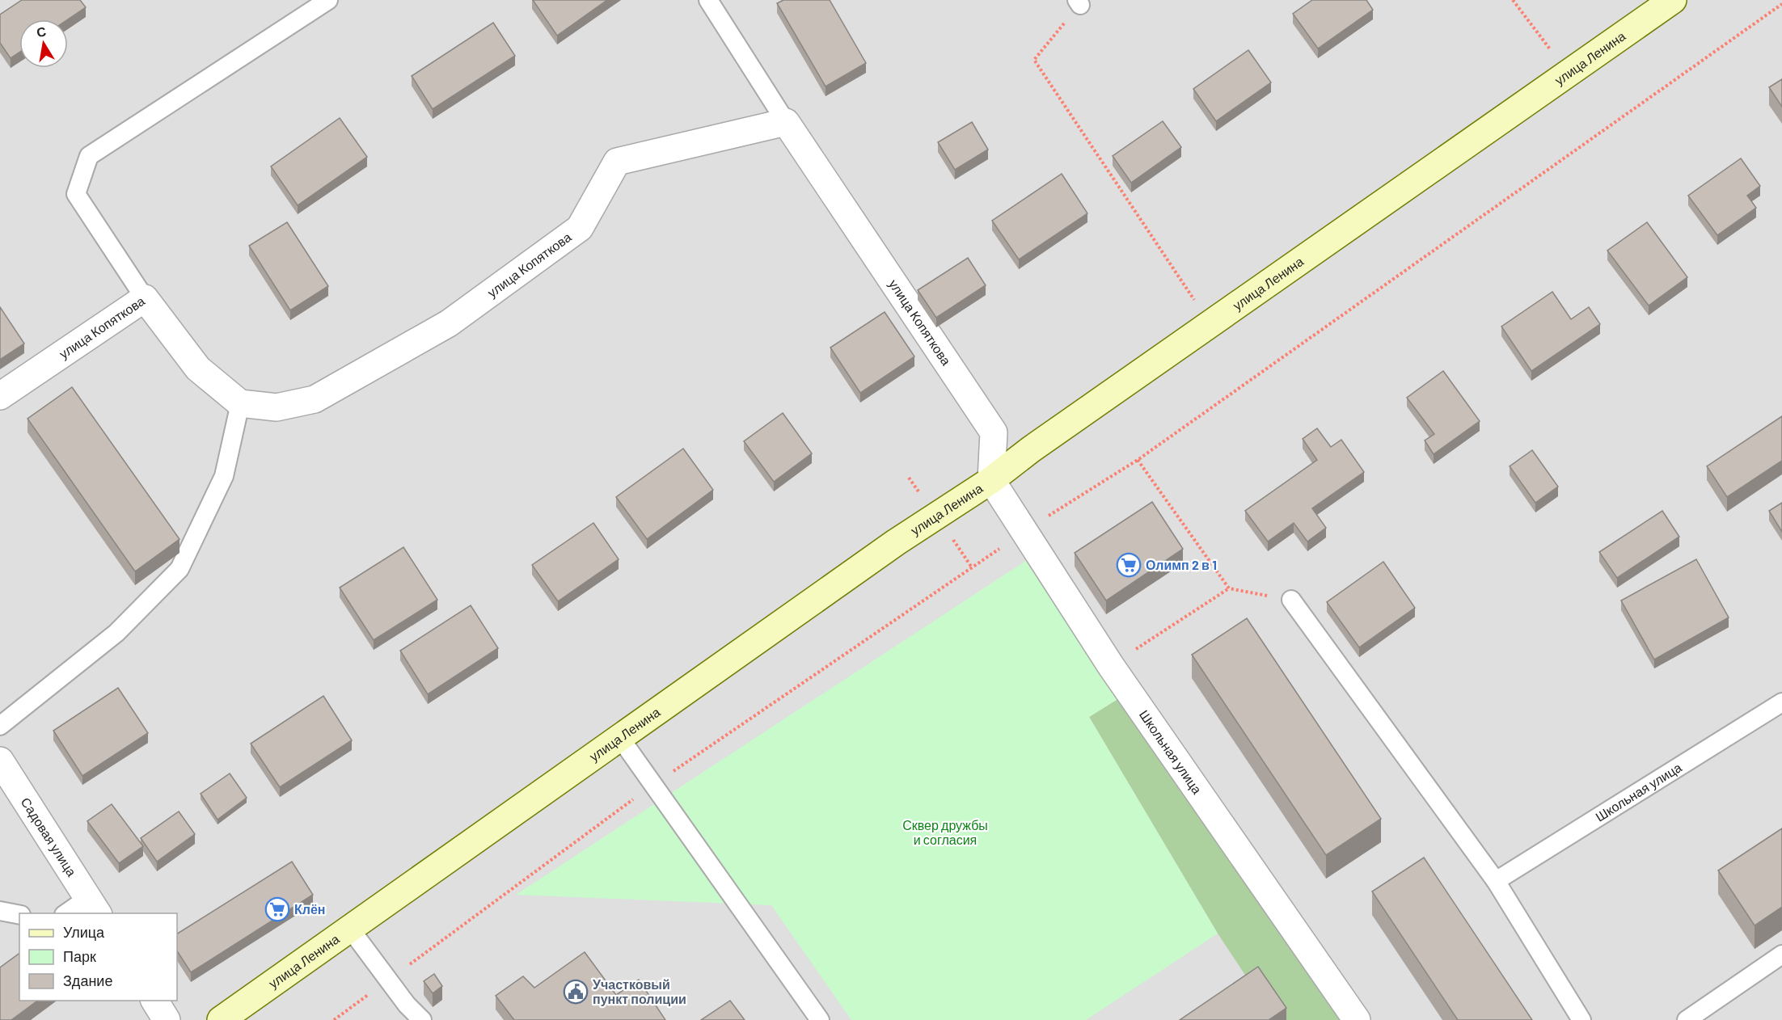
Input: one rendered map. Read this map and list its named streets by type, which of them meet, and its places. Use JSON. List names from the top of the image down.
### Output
{
  "streets": {
    "main road": ["улица Ленина"],
    "street": ["улица Копяткова", "Школьная улица", "Садовая улица"]
  },
  "crossings": [
    ["улица Ленина", "улица Копяткова"],
    ["улица Ленина", "Школьная улица"],
    ["улица Копяткова", "Школьная улица"]
  ],
  "parks": ["Сквер дружбы и согласия"],
  "places": {
    "supermarket": ["Олимп 2 в 1", "Клён"],
    "public building": ["Участковый пункт полиции"]
  },
  "legend": ["Улица", "Парк", "Здание"],
  "north": "top"
}
